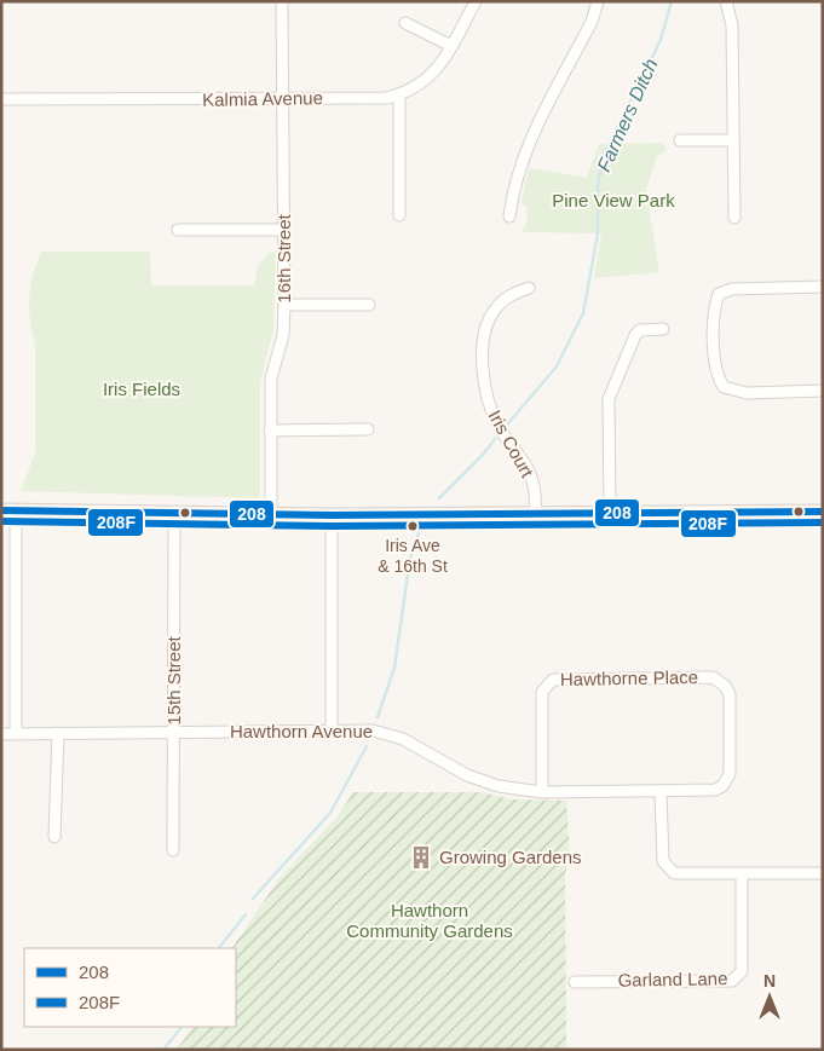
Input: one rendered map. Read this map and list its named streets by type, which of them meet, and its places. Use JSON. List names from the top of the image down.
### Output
{
  "streets": {
    "street": [
      "Kalmia Avenue",
      "16th Street",
      "Iris Court",
      "Hawthorne Place",
      "15th Street",
      "Hawthorn Avenue",
      "Garland Lane"
    ]
  },
  "crossings": [
    ["Kalmia Avenue", "16th Street"],
    ["Hawthorne Place", "Hawthorn Avenue"],
    ["15th Street", "Hawthorn Avenue"]
  ],
  "water": ["Farmers Ditch"],
  "parks": ["Pine View Park", "Iris Fields", "Hawthorn Community Gardens"],
  "places": {
    "other": ["Iris Ave & 16th St"],
    "building": ["Growing Gardens"]
  },
  "lines": ["transit line 208", "transit line 208F"],
  "legend": ["208", "208F"],
  "north": "top"
}
